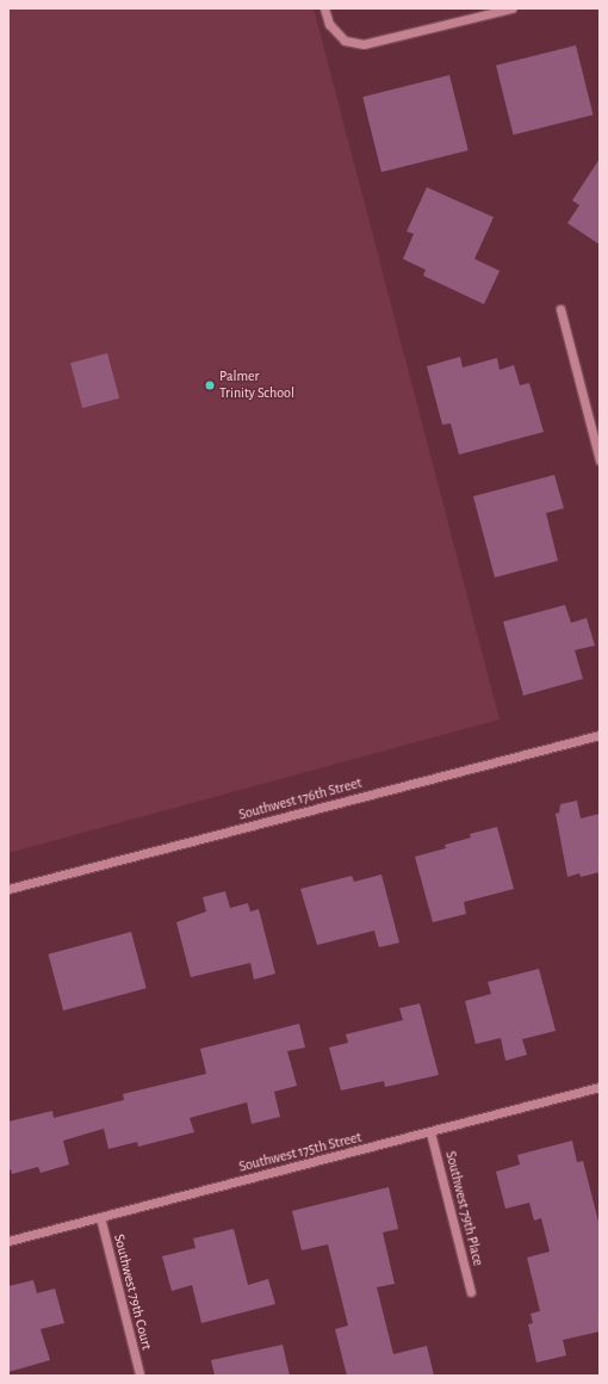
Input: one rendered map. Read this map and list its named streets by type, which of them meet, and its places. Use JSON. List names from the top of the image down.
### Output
{
  "streets": {
    "street": [
      "Southwest 176th Street",
      "Southwest 175th Street",
      "Southwest 79th Place",
      "Southwest 79th Court"
    ]
  },
  "crossings": [
    ["Southwest 175th Street", "Southwest 79th Place"],
    ["Southwest 175th Street", "Southwest 79th Court"]
  ],
  "places": ["Palmer Trinity School"]
}
